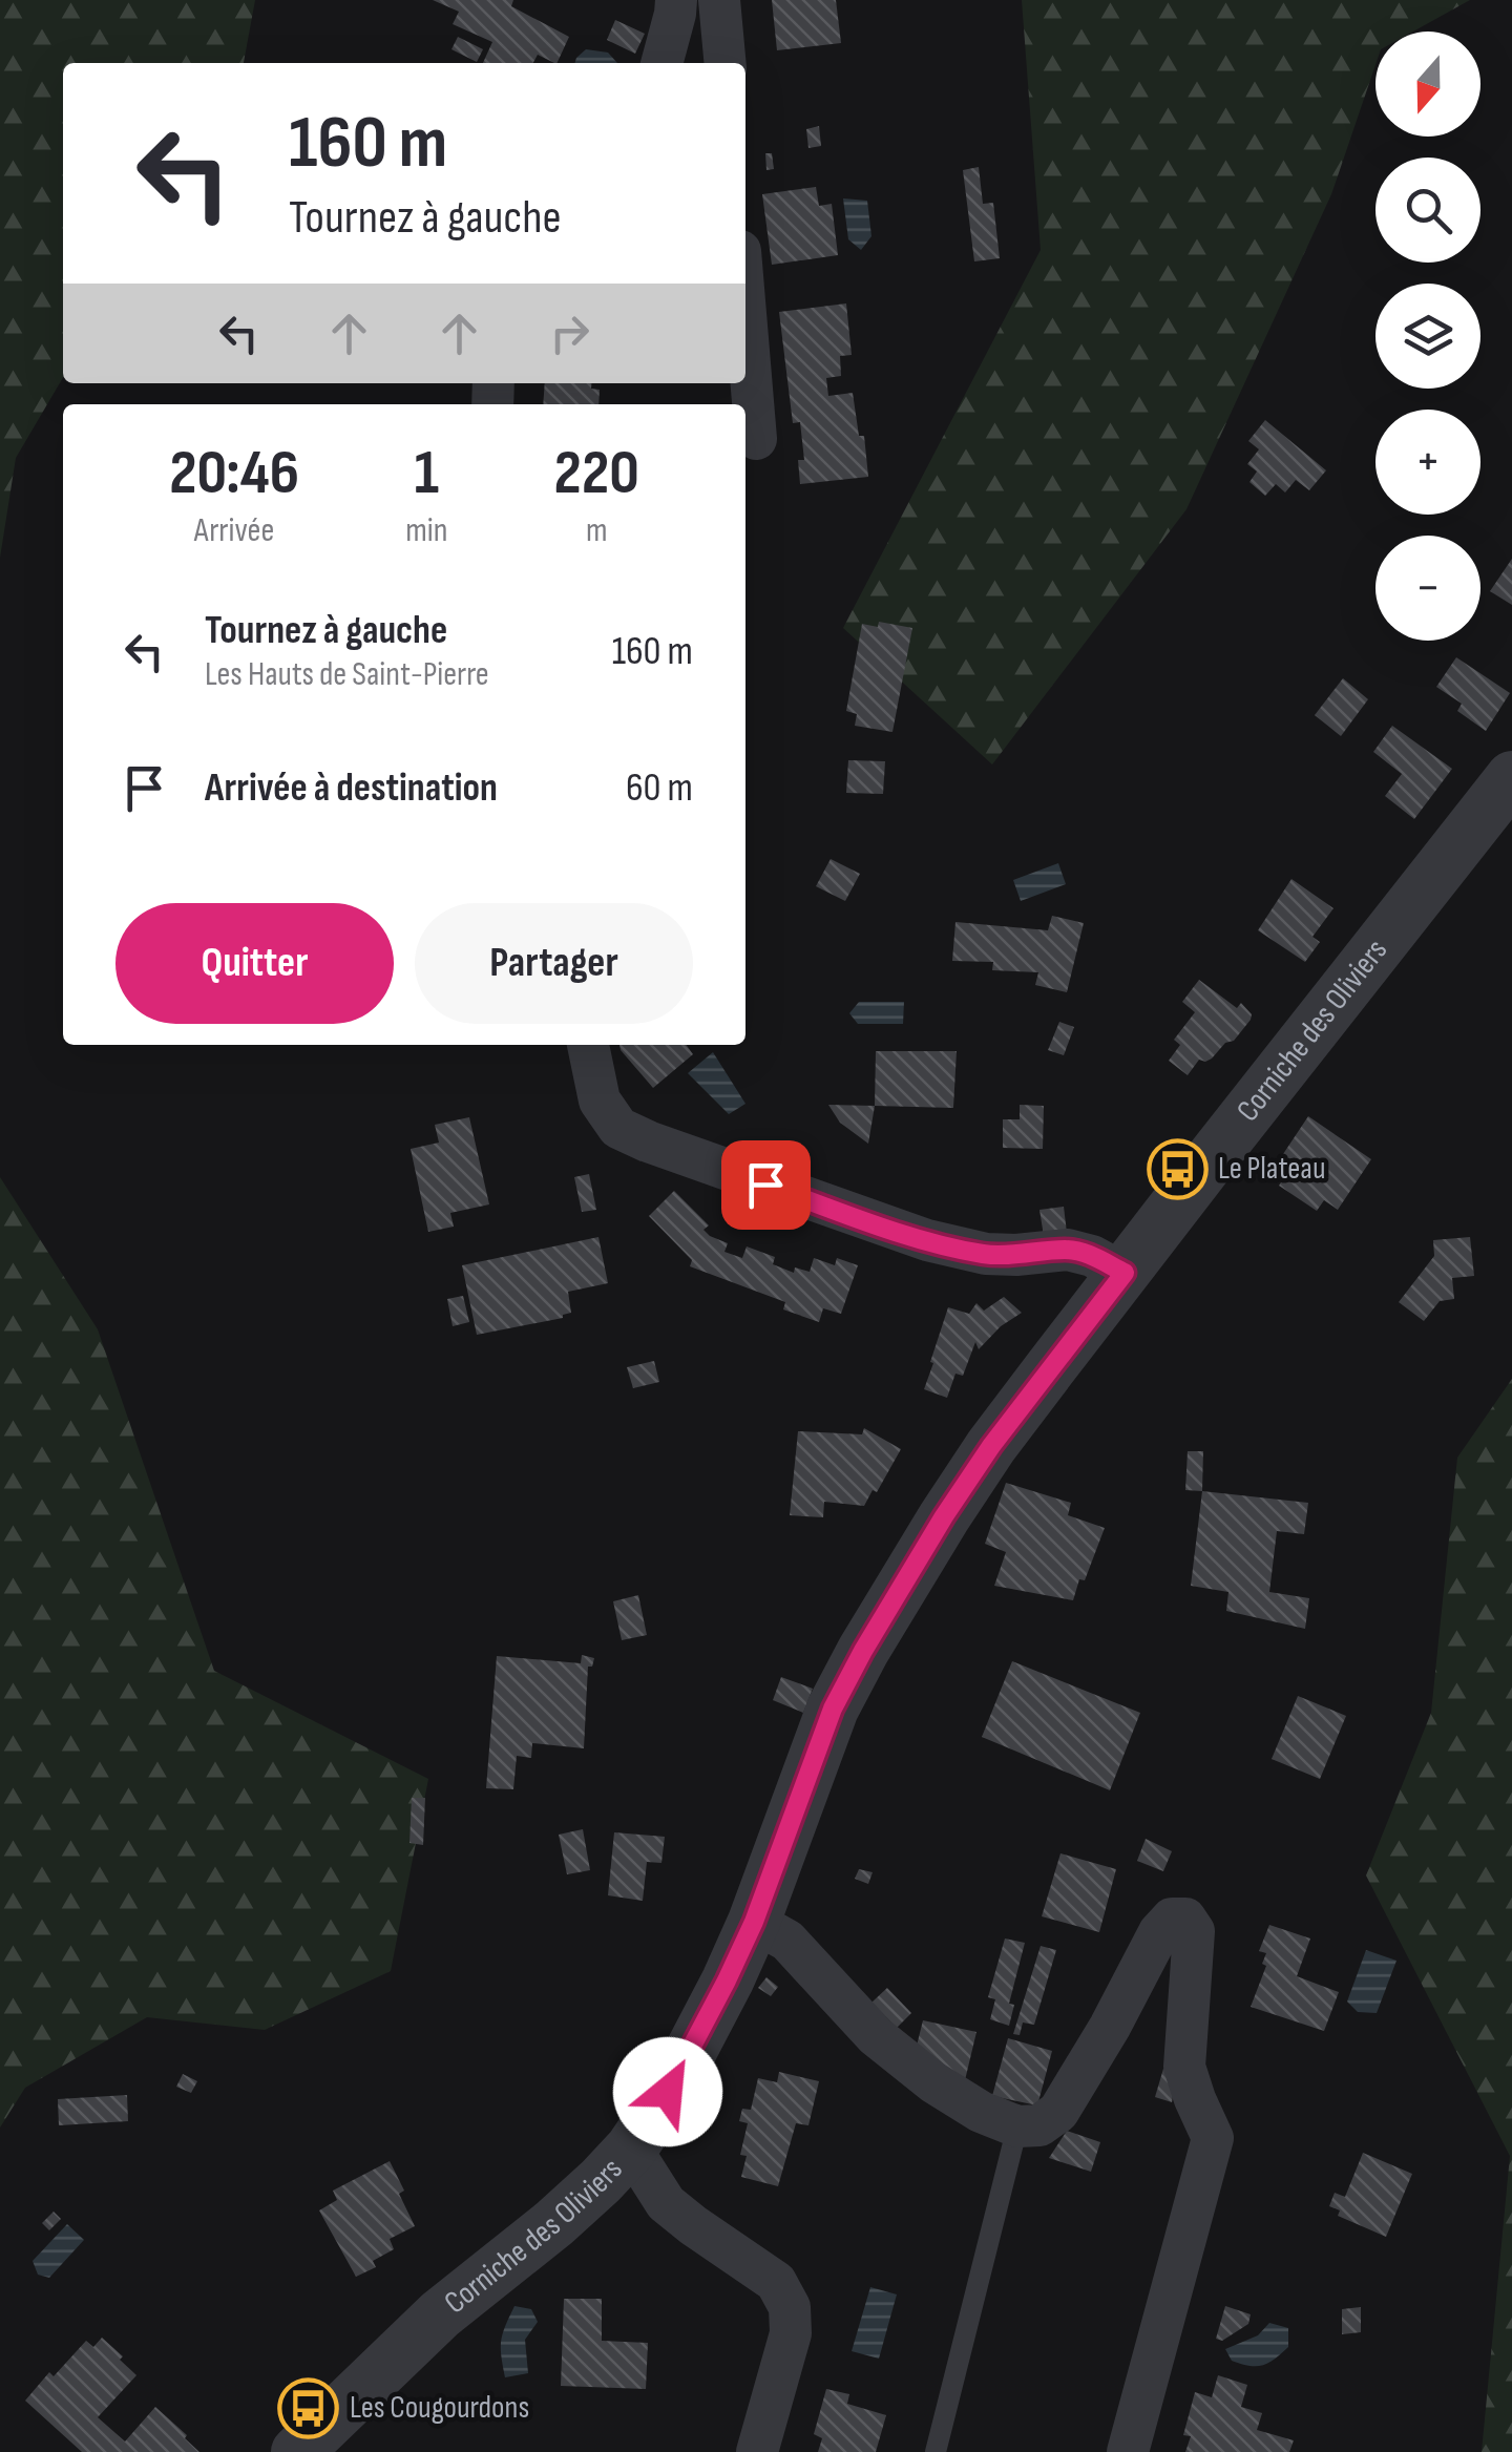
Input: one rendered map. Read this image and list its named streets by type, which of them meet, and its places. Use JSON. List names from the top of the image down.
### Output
{
  "streets": {
    "street": ["Corniche des Oliviers"]
  },
  "places": {
    "bus stop": ["Le Plateau", "Les Cougourdons"]
  },
  "north": "bottom",
  "page": {
    "map_buttons": ["+", "−"],
    "turn": ["160 m", "Tournez à gauche"],
    "eta": [
      "20:46",
      "Arrivée",
      "1",
      "min",
      "220",
      "m"
    ],
    "list": [
      {
        "name": "Tournez à gauche",
        "note": "Les Hauts de Saint-Pierre",
        "value": "160 m"
      },
      {
        "name": "Arrivée à destination",
        "value": "60 m"
      }
    ],
    "buttons": ["Quitter", "Partager"]
  }
}
